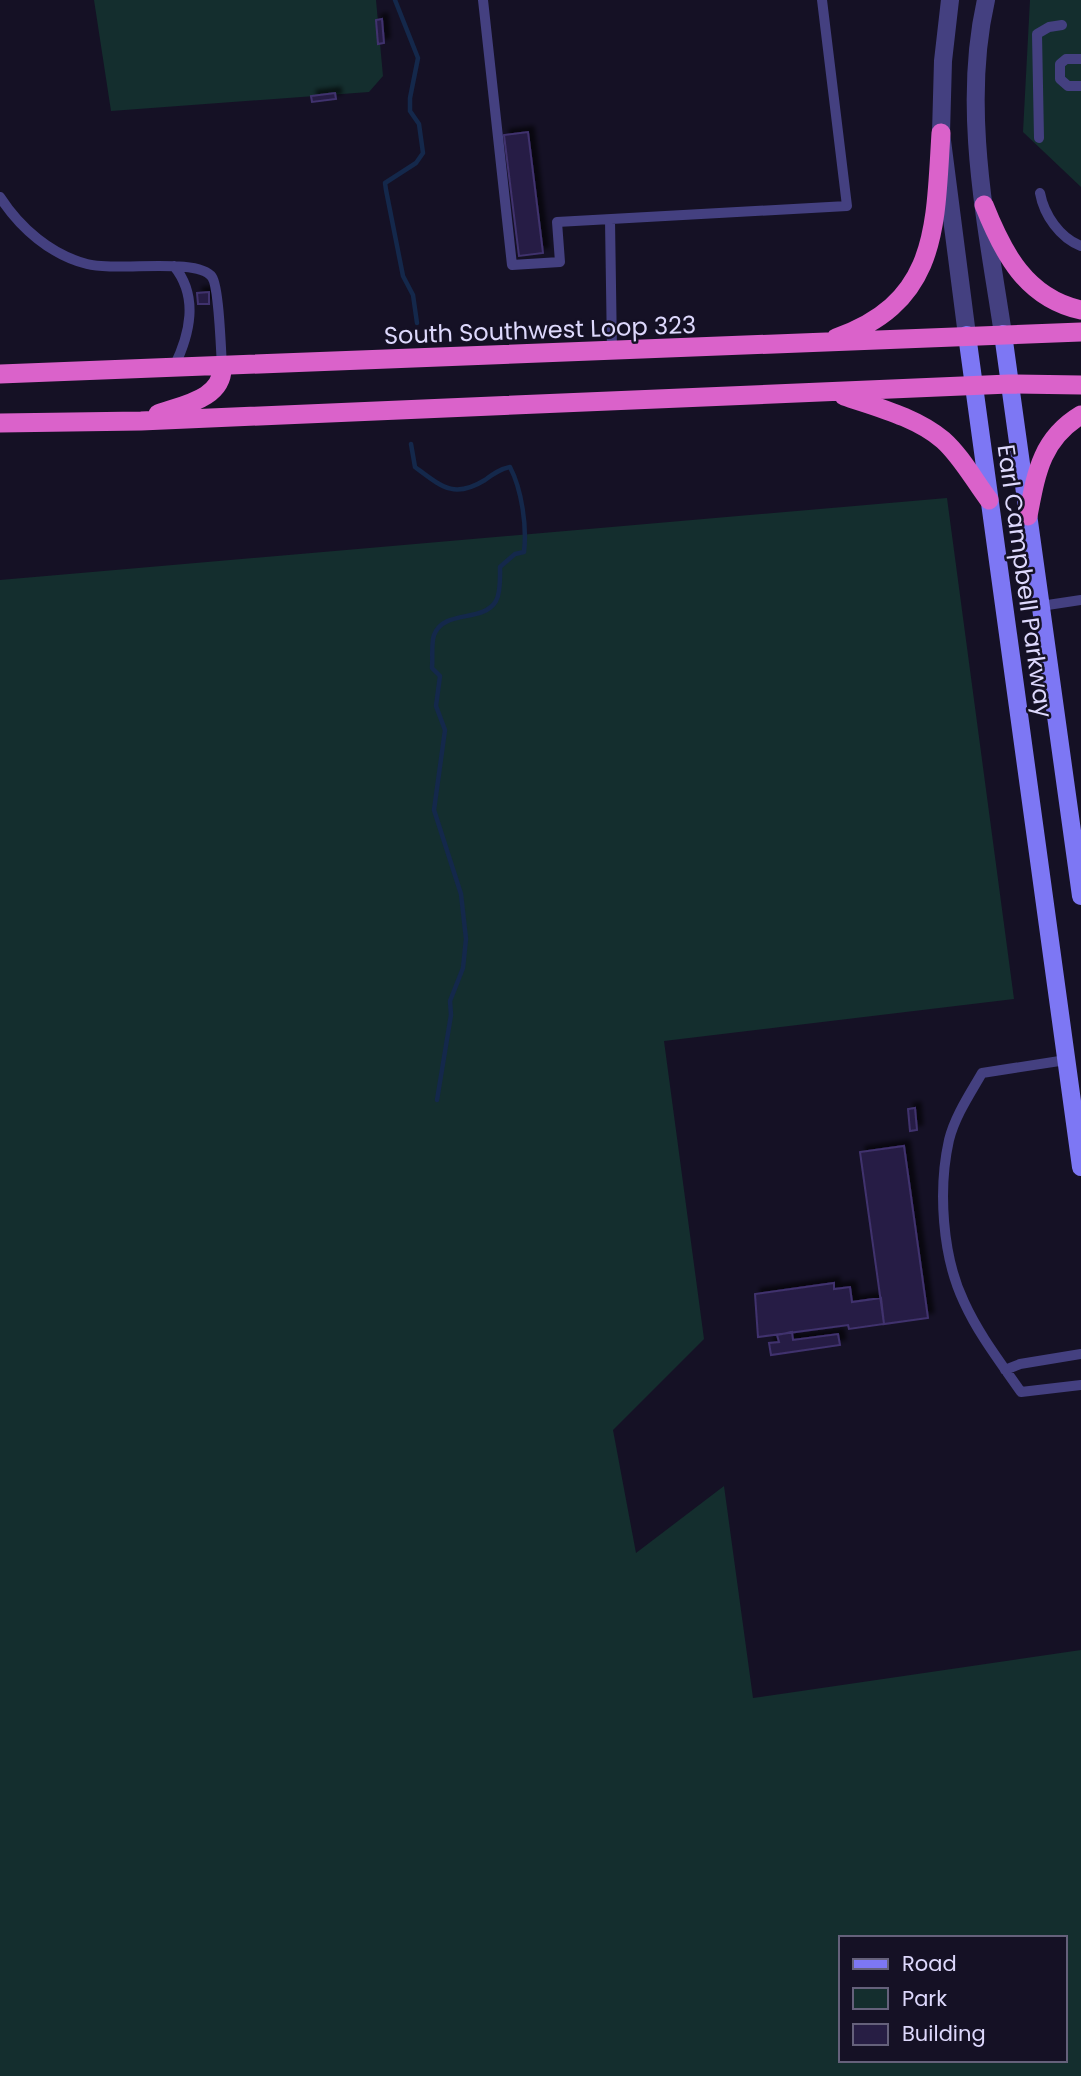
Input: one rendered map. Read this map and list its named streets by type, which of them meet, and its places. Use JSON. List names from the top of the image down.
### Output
{
  "streets": {
    "highway": ["South Southwest Loop 323"],
    "main road": ["Earl Campbell Parkway"]
  },
  "crossings": [
    ["South Southwest Loop 323", "Earl Campbell Parkway"]
  ],
  "legend": ["Road", "Park", "Building"]
}
